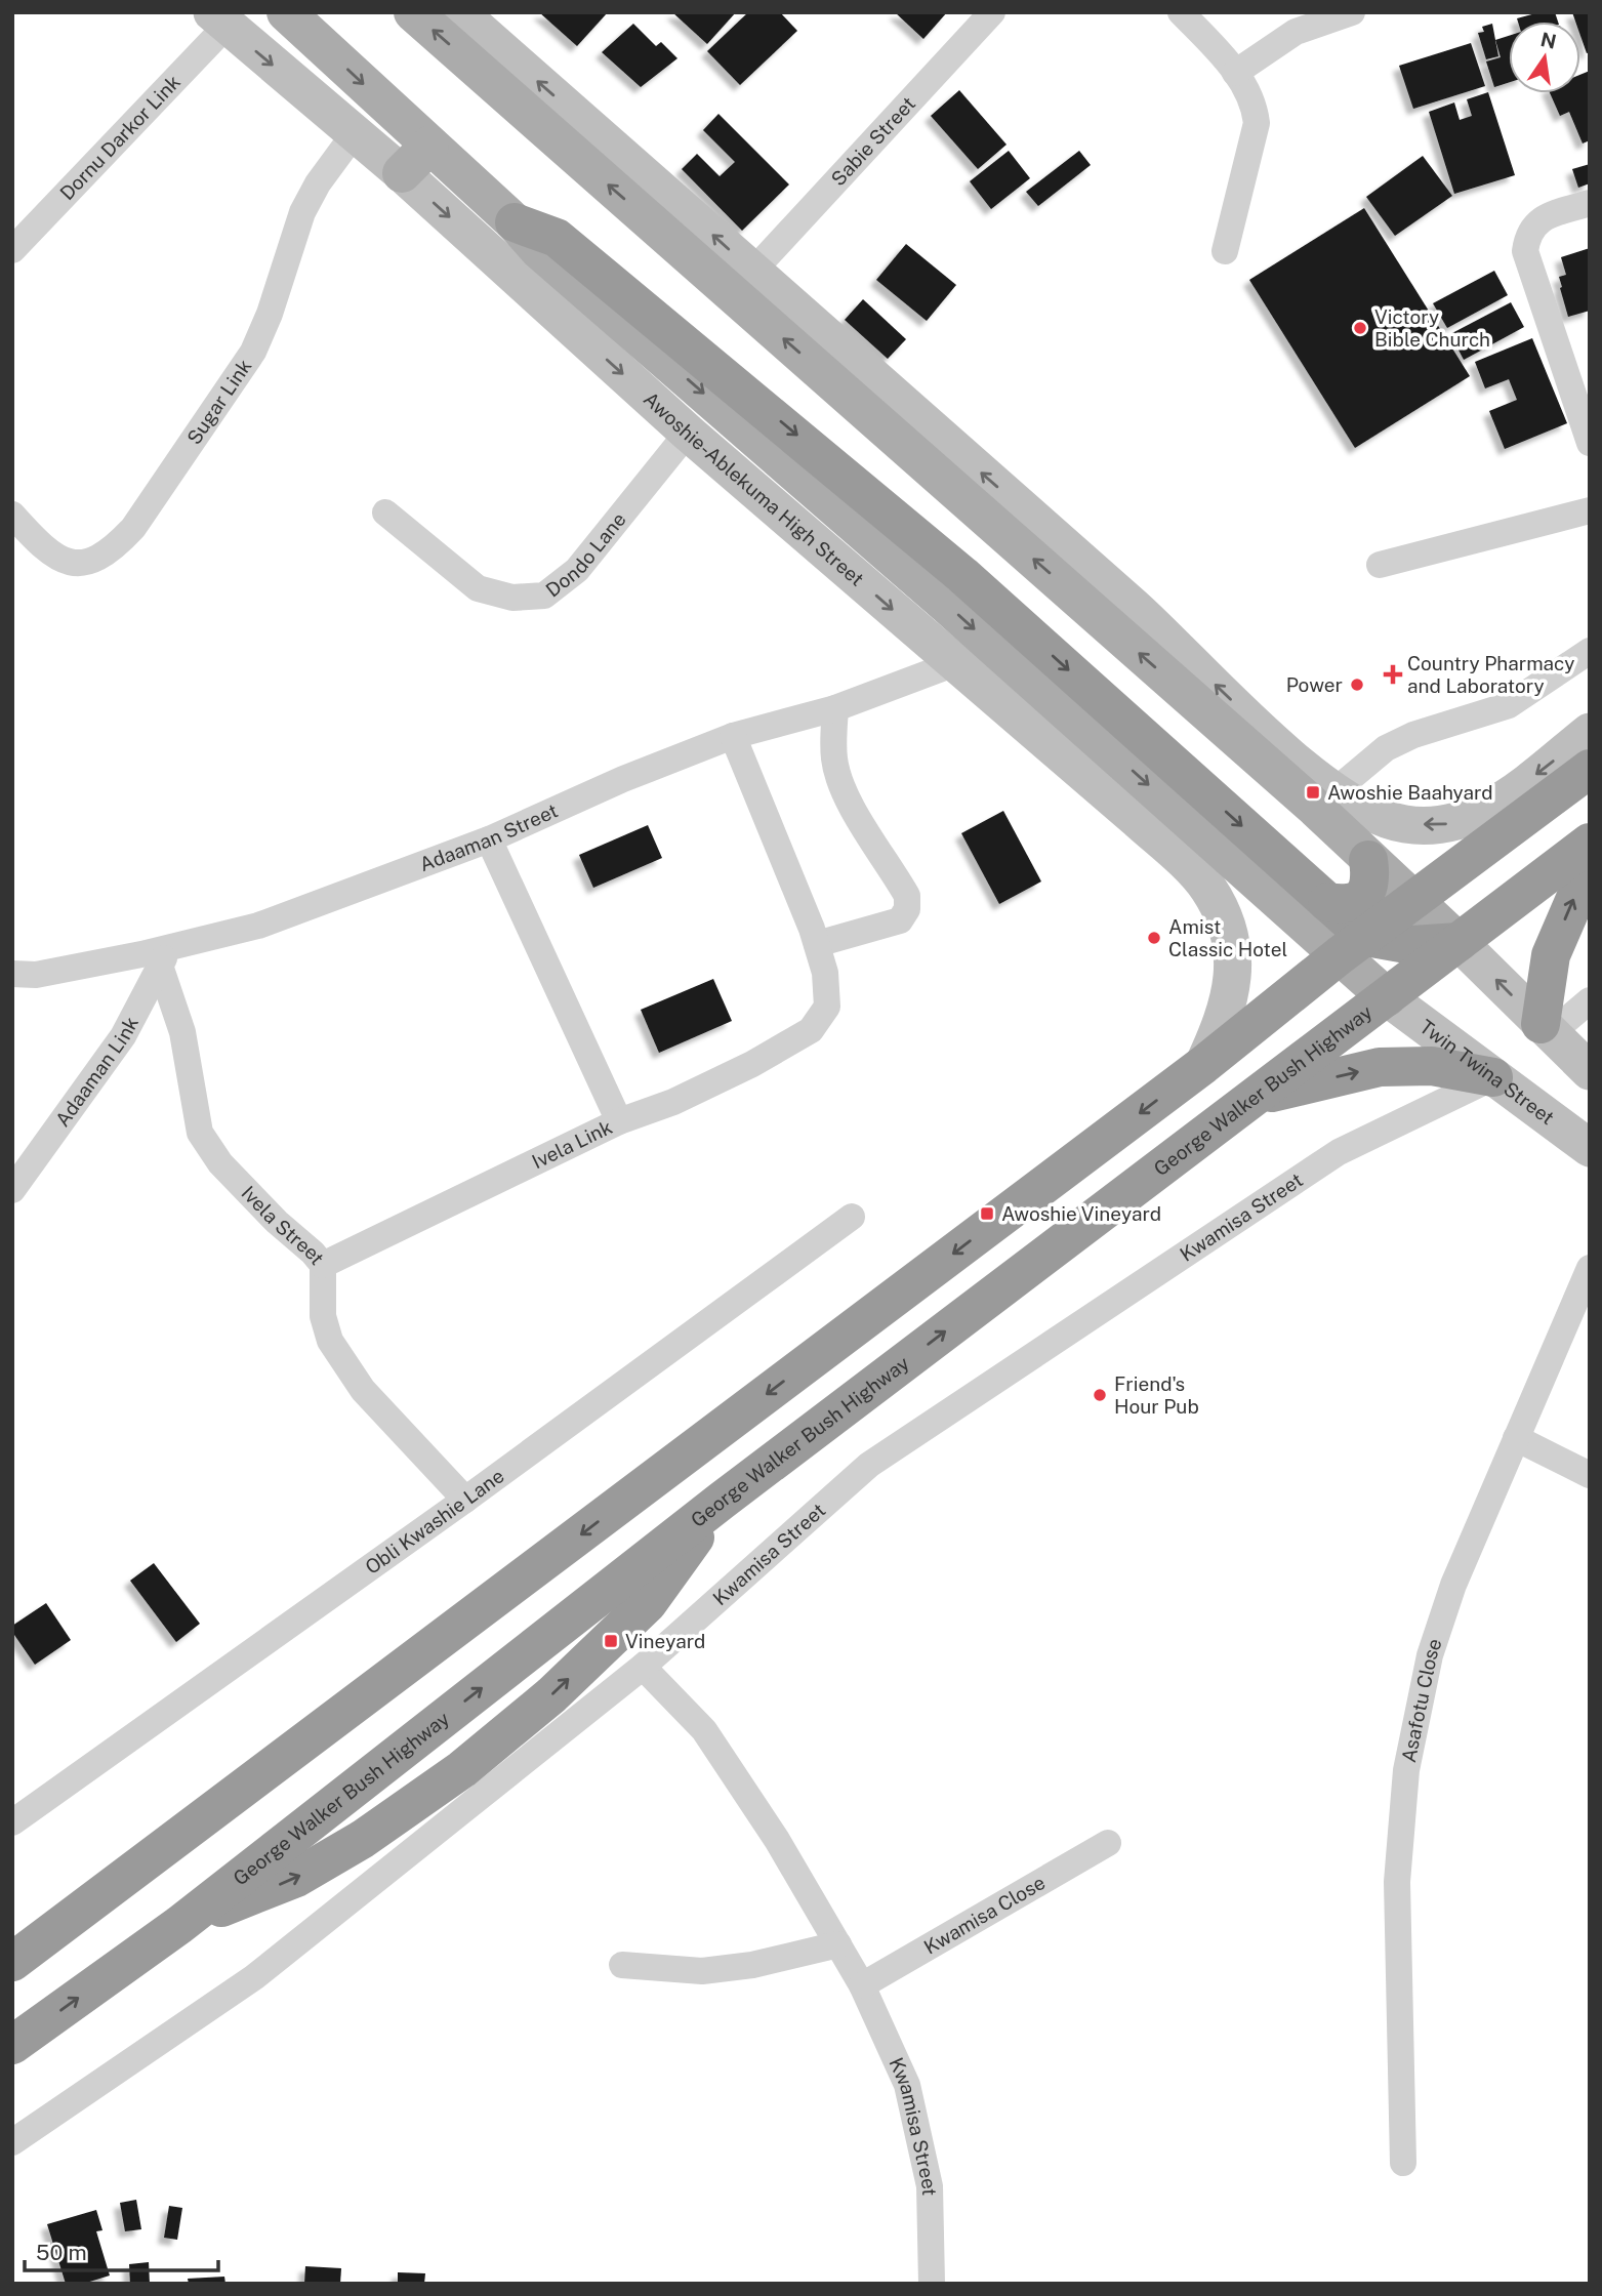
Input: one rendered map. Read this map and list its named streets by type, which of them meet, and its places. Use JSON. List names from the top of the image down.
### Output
{
  "streets": {
    "highway": ["George Walker Bush Highway"],
    "main road": ["Awoshie-Ablekuma High Street"],
    "street": [
      "Dornu Darkor Link",
      "Sabie Street",
      "Sugar Link",
      "Dondo Lane",
      "Adaaman Street",
      "Adaaman Link",
      "Twin Twina Street",
      "Ivela Link",
      "Kwamisa Street",
      "Ivela Street",
      "Obli Kwashie Lane",
      "Asafotu Close",
      "Kwamisa Close"
    ]
  },
  "crossings": [
    ["Dornu Darkor Link", "Awoshie-Ablekuma High Street"],
    ["Sugar Link", "Awoshie-Ablekuma High Street"],
    ["Awoshie-Ablekuma High Street", "Dondo Lane"],
    ["Awoshie-Ablekuma High Street", "Adaaman Street"],
    ["Awoshie-Ablekuma High Street", "Twin Twina Street"],
    ["Awoshie-Ablekuma High Street", "George Walker Bush Highway"],
    ["Adaaman Street", "Adaaman Link"],
    ["Adaaman Street", "Ivela Link"],
    ["Adaaman Street", "Ivela Street"],
    ["Adaaman Link", "Ivela Street"],
    ["Twin Twina Street", "George Walker Bush Highway"],
    ["Twin Twina Street", "Kwamisa Street"],
    ["Ivela Link", "Ivela Street"],
    ["Kwamisa Street", "Kwamisa Close"],
    ["Ivela Street", "Obli Kwashie Lane"]
  ],
  "places": {
    "other": [
      "Victory Bible Church",
      "Power",
      "Amist Classic Hotel",
      "Friend's Hour Pub"
    ],
    "health": ["Country Pharmacy and Laboratory"],
    "transit": ["Awoshie Baahyard", "Awoshie Vineyard", "Vineyard"]
  },
  "scale_bar": "50 m",
  "north": "top"
}
